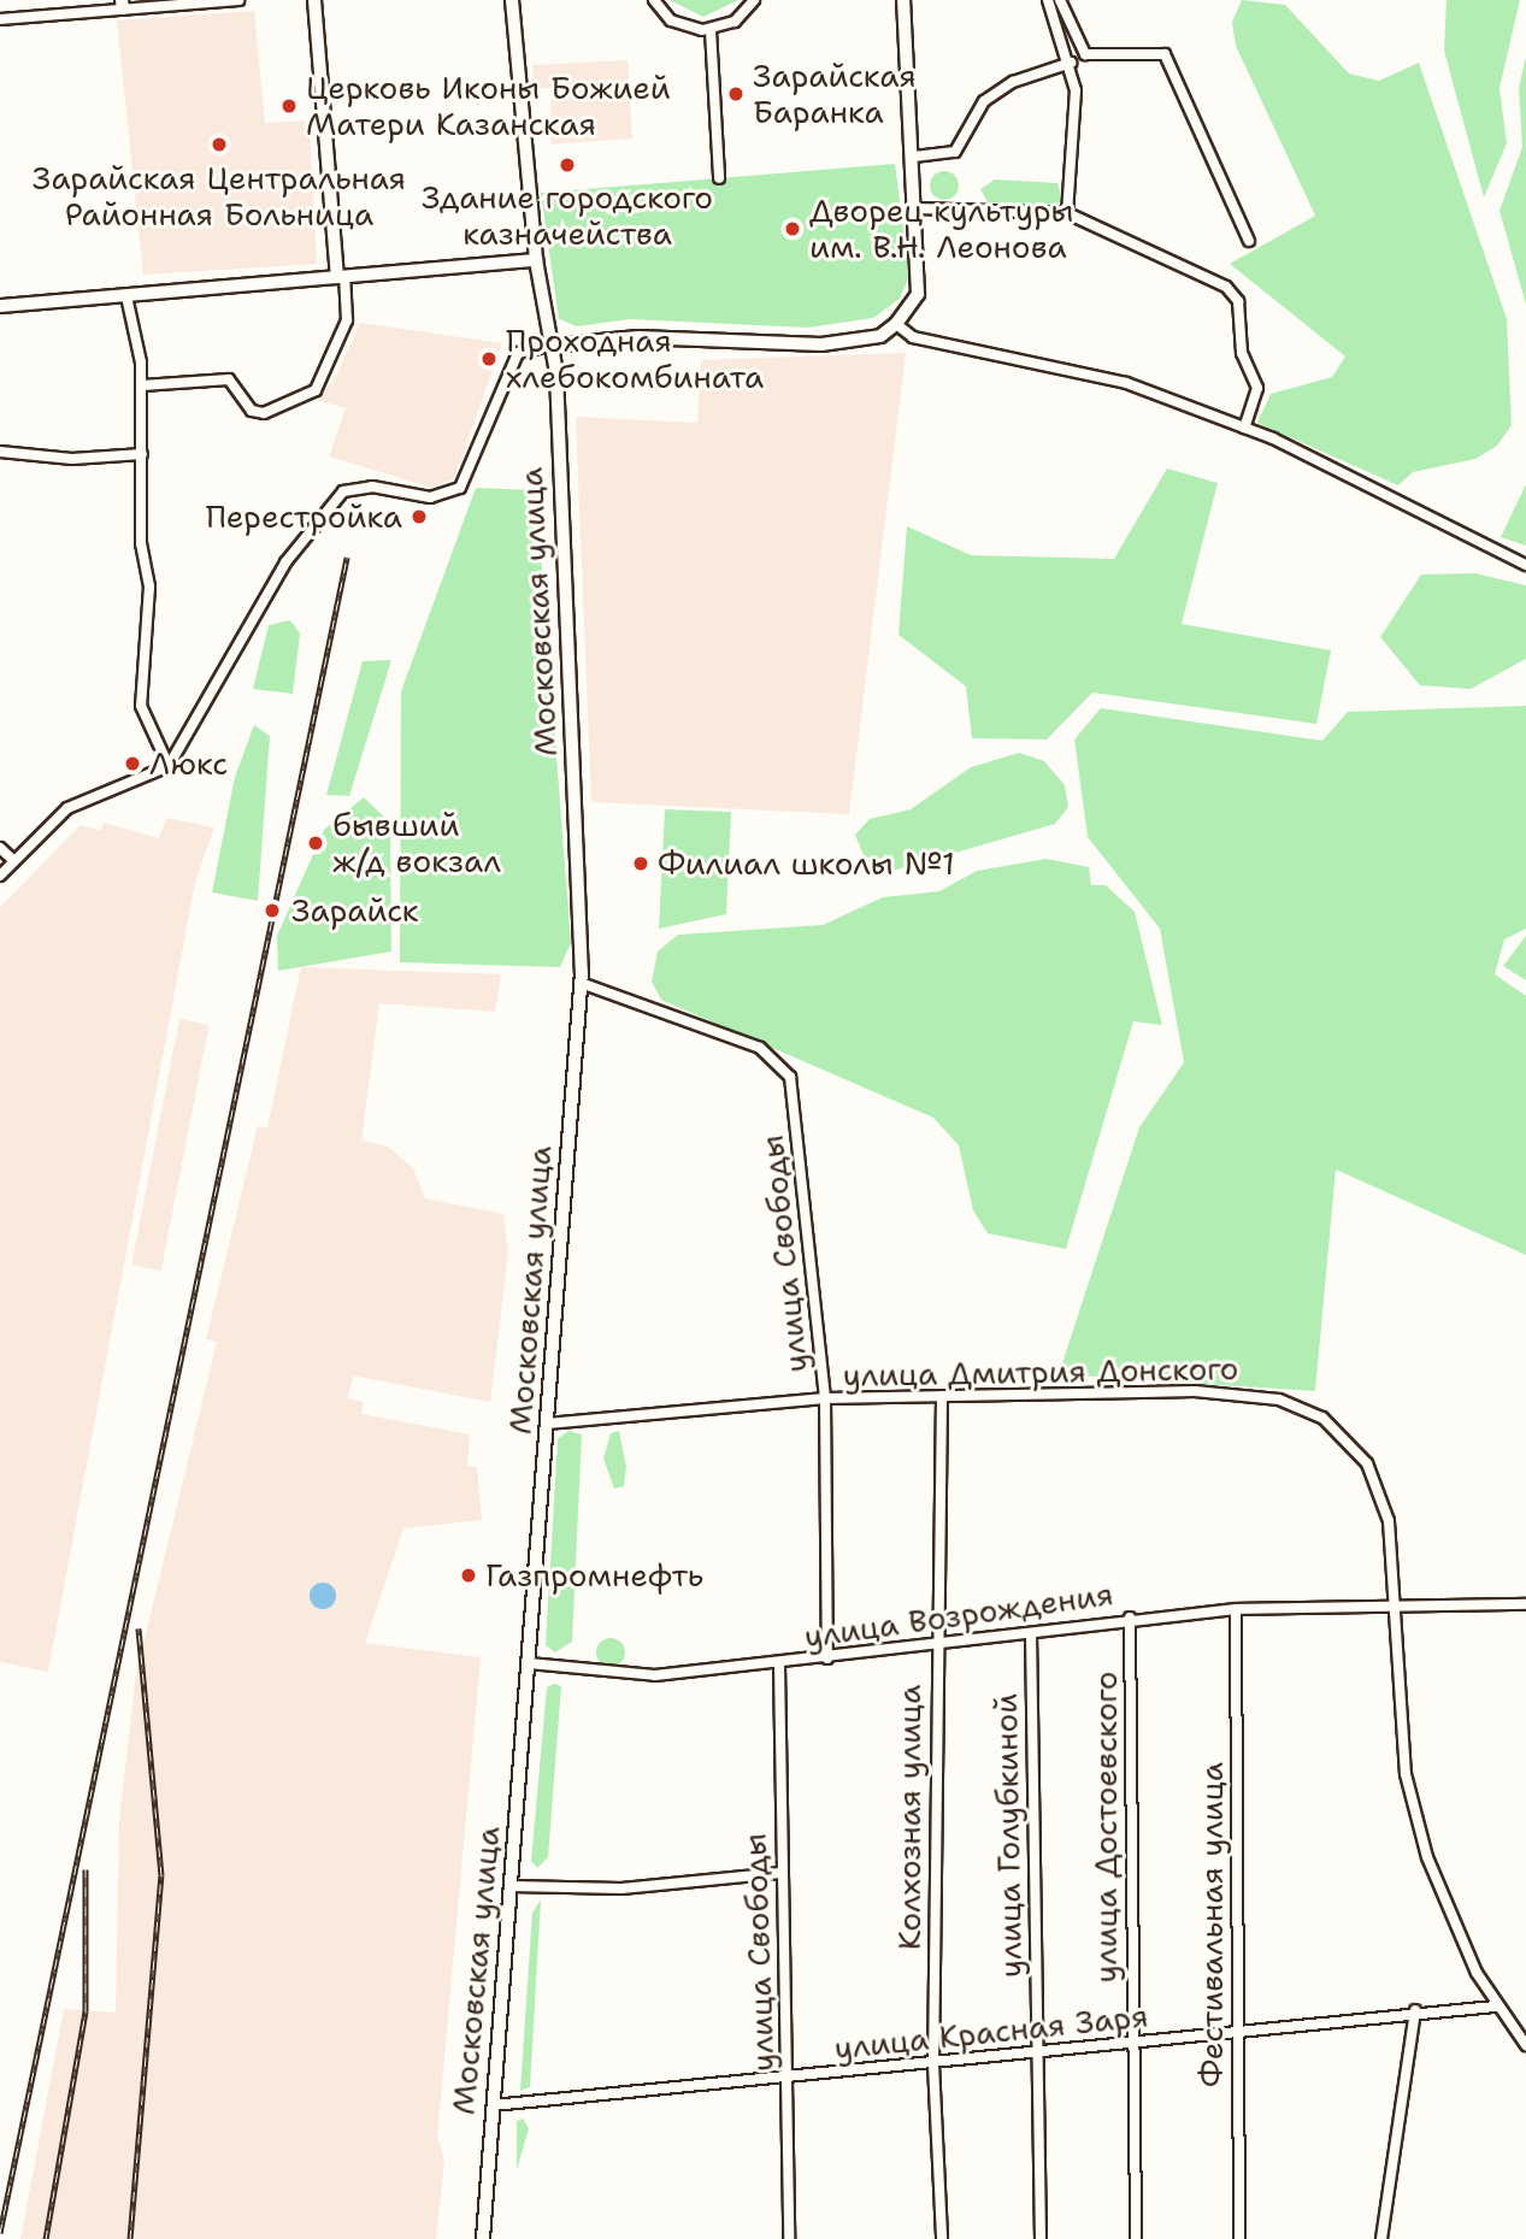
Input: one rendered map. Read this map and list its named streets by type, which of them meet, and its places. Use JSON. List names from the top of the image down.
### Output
{
  "streets": {
    "main road": ["Московская улица"],
    "street": [
      "улица Свободы",
      "улица Дмитрия Донского",
      "улица Возрождения",
      "Колхозная улица",
      "улица Достоевского",
      "улица Голубкиной",
      "Фестивальная улица",
      "улица Красная Заря"
    ]
  },
  "crossings": [
    ["Московская улица", "улица Свободы"],
    ["Московская улица", "улица Дмитрия Донского"],
    ["Московская улица", "улица Возрождения"],
    ["Московская улица", "улица Красная Заря"],
    ["улица Свободы", "улица Дмитрия Донского"],
    ["улица Свободы", "улица Возрождения"],
    ["улица Свободы", "улица Красная Заря"],
    ["улица Дмитрия Донского", "улица Возрождения"],
    ["улица Дмитрия Донского", "Колхозная улица"],
    ["улица Дмитрия Донского", "улица Красная Заря"],
    ["улица Возрождения", "Колхозная улица"],
    ["улица Возрождения", "улица Достоевского"],
    ["улица Возрождения", "улица Голубкиной"],
    ["улица Возрождения", "Фестивальная улица"],
    ["Колхозная улица", "улица Красная Заря"],
    ["улица Достоевского", "улица Красная Заря"],
    ["улица Голубкиной", "улица Красная Заря"],
    ["Фестивальная улица", "улица Красная Заря"]
  ],
  "places": [
    "Зарайская Баранка",
    "Церковь Иконы Божией Матери Казанская",
    "Зарайская Центральная Районная Больница",
    "Здание городского казначейства",
    "Дворец культуры им. В.Н. Леонова",
    "Проходная хлебокомбината",
    "Перестройка",
    "Люкс",
    "бывший ж/д вокзал",
    "Филиал школы №1",
    "Зарайск",
    "Газпромнефть"
  ]
}
